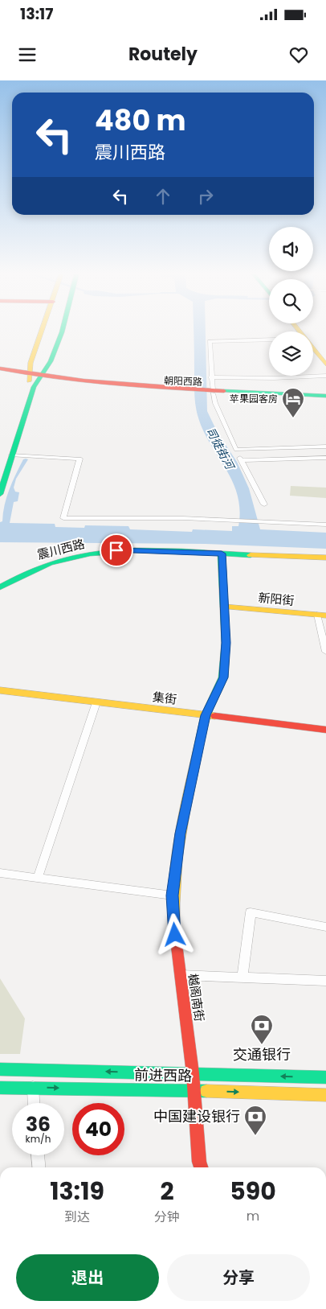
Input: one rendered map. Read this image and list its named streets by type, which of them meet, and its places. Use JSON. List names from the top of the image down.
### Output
{
  "streets": {
    "main road": [
      "朝阳西路",
      "震川西路",
      "新阳街",
      "集街",
      "樾阁南街",
      "前进西路"
    ]
  },
  "crossings": [
    ["震川西路", "樾阁南街"],
    ["新阳街", "樾阁南街"],
    ["集街", "樾阁南街"],
    ["樾阁南街", "前进西路"]
  ],
  "water": ["司徒街河"],
  "places": {
    "hotel": ["苹果园客房"],
    "bank": ["交通银行", "中国建设银行"]
  },
  "page": {
    "status": "13:17",
    "header": "Routely",
    "turn": ["480 m", "震川西路"],
    "speed": "36 km/h",
    "limit": "40",
    "eta": [
      "13:19",
      "到达",
      "2",
      "分钟",
      "590",
      "m"
    ],
    "buttons": ["退出", "分享"]
  }
}
